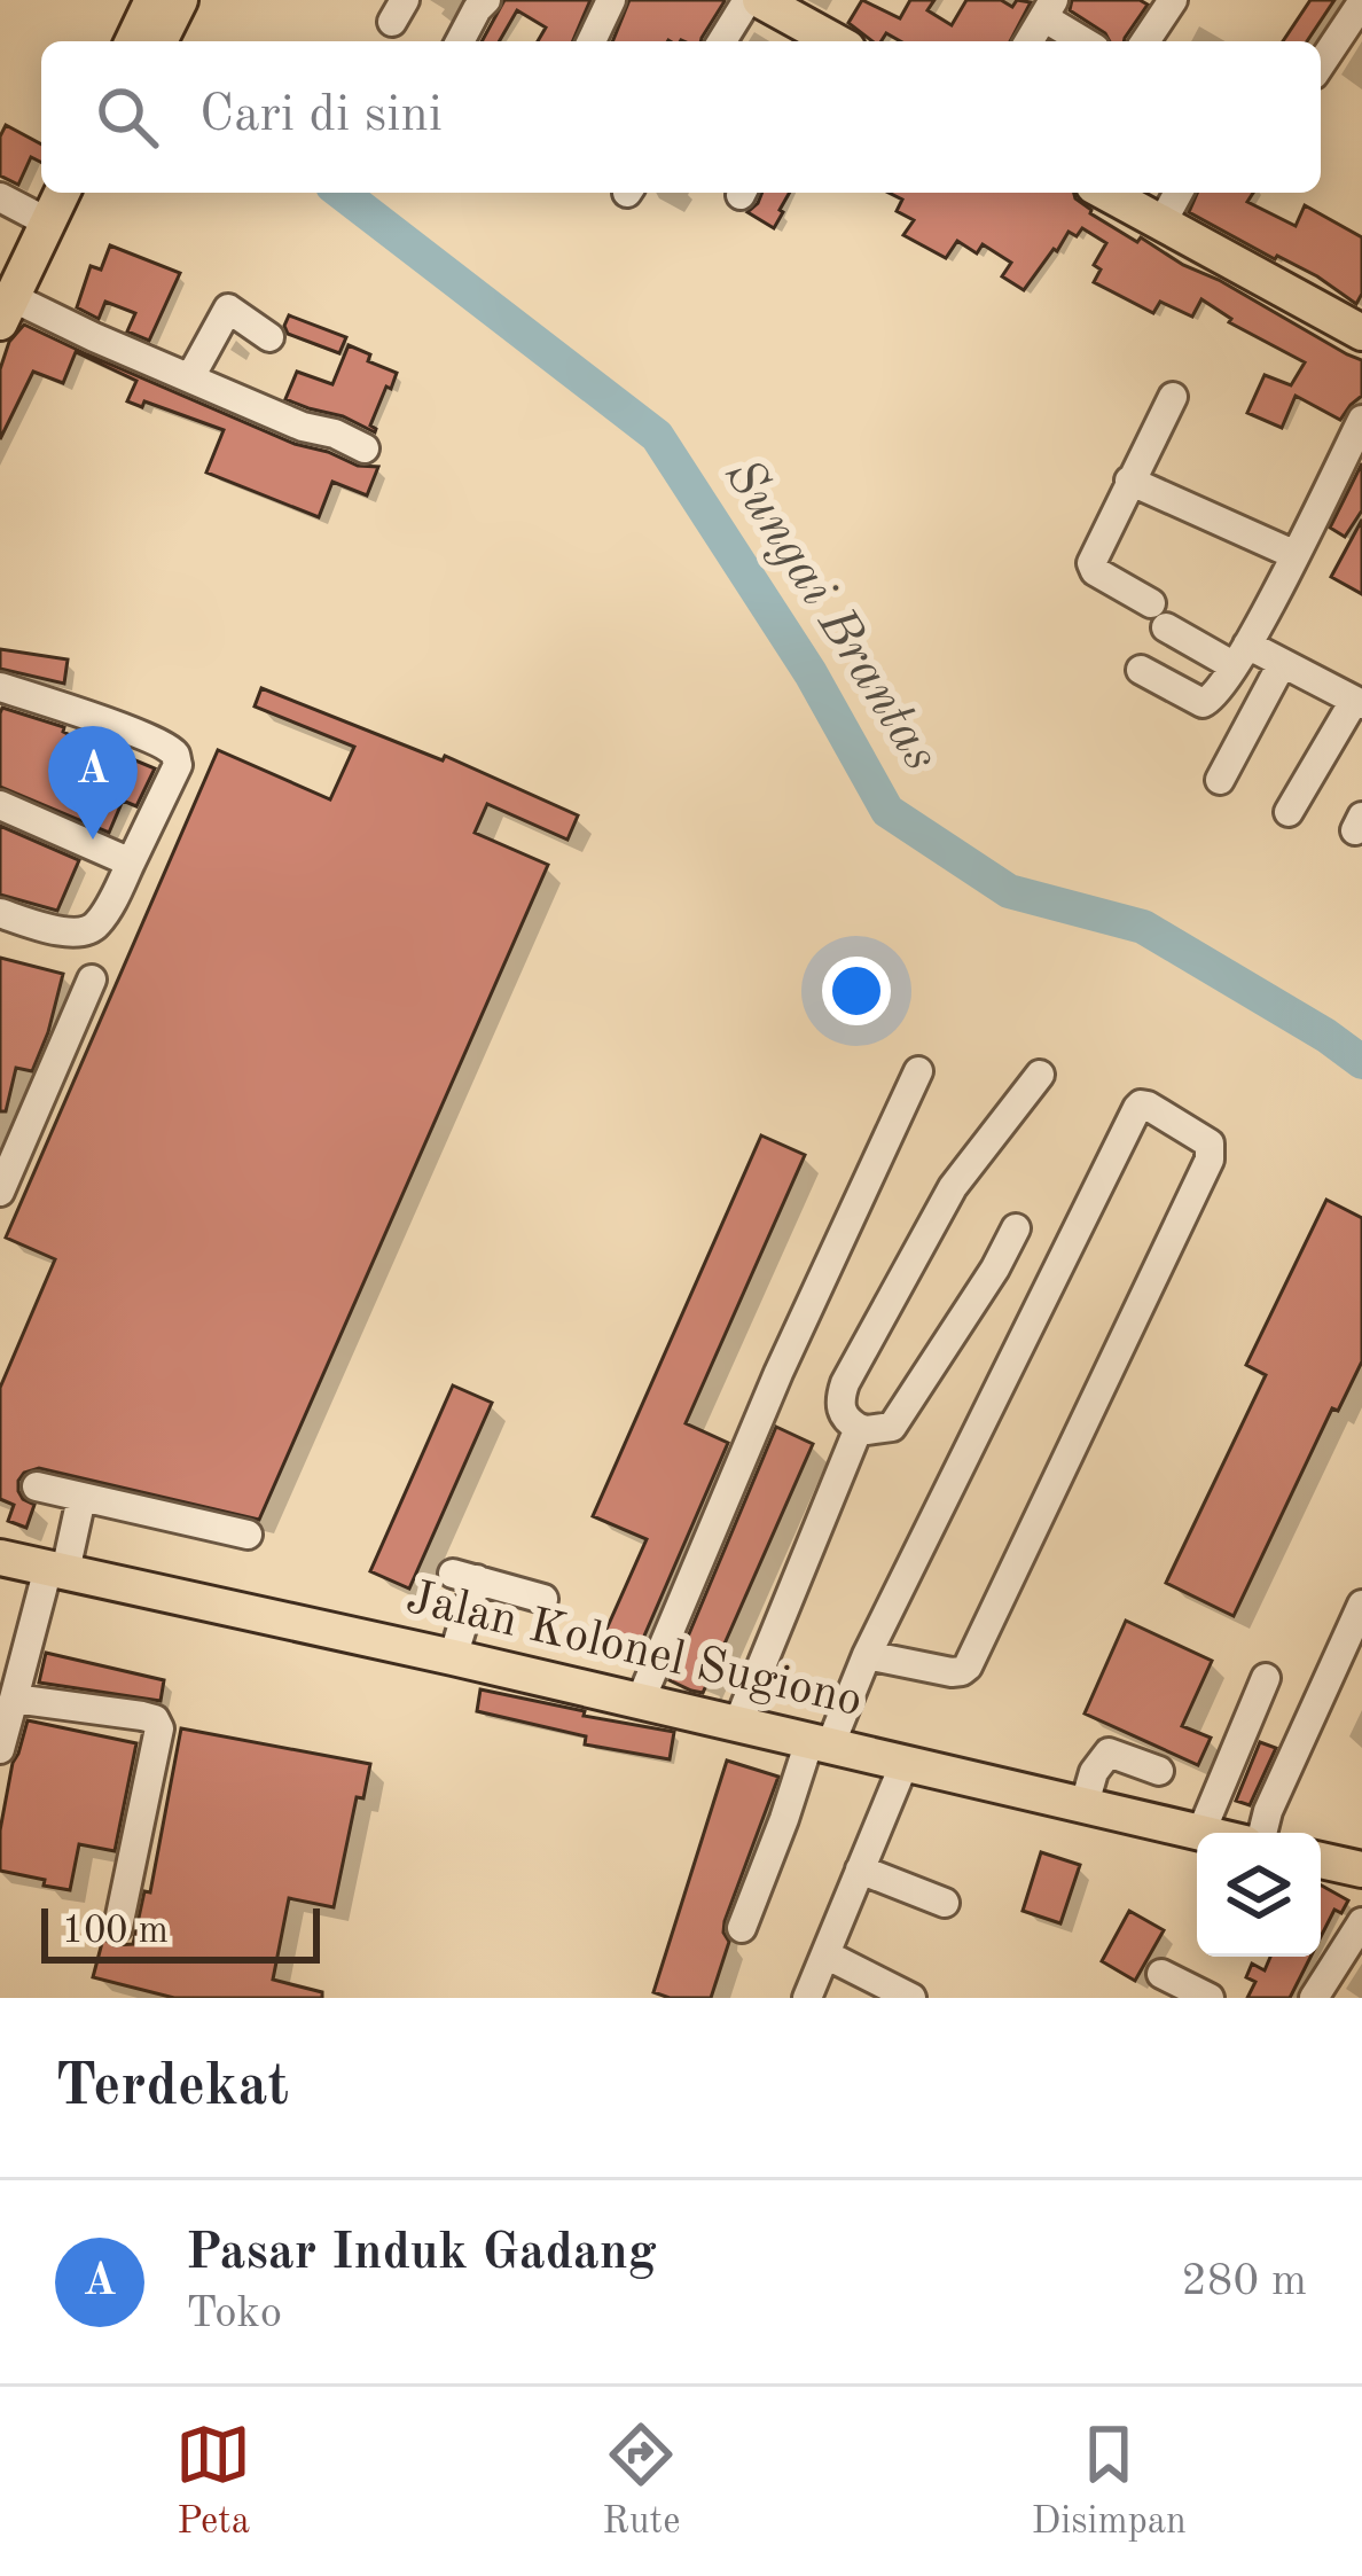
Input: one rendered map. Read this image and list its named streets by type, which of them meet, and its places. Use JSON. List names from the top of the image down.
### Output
{
  "streets": {
    "main road": ["Jalan Kolonel Sugiono"]
  },
  "water": ["Sungai Brantas"],
  "scale_bar": "100 m",
  "page": {
    "search": "Cari di sini",
    "pins": "A",
    "scale": "100 m",
    "heading": "Terdekat",
    "list": [
      {
        "mark": "A",
        "name": "Pasar Induk Gadang",
        "note": "Toko",
        "value": "280 m"
      }
    ],
    "nav": ["Peta", "Rute", "Disimpan"]
  }
}
